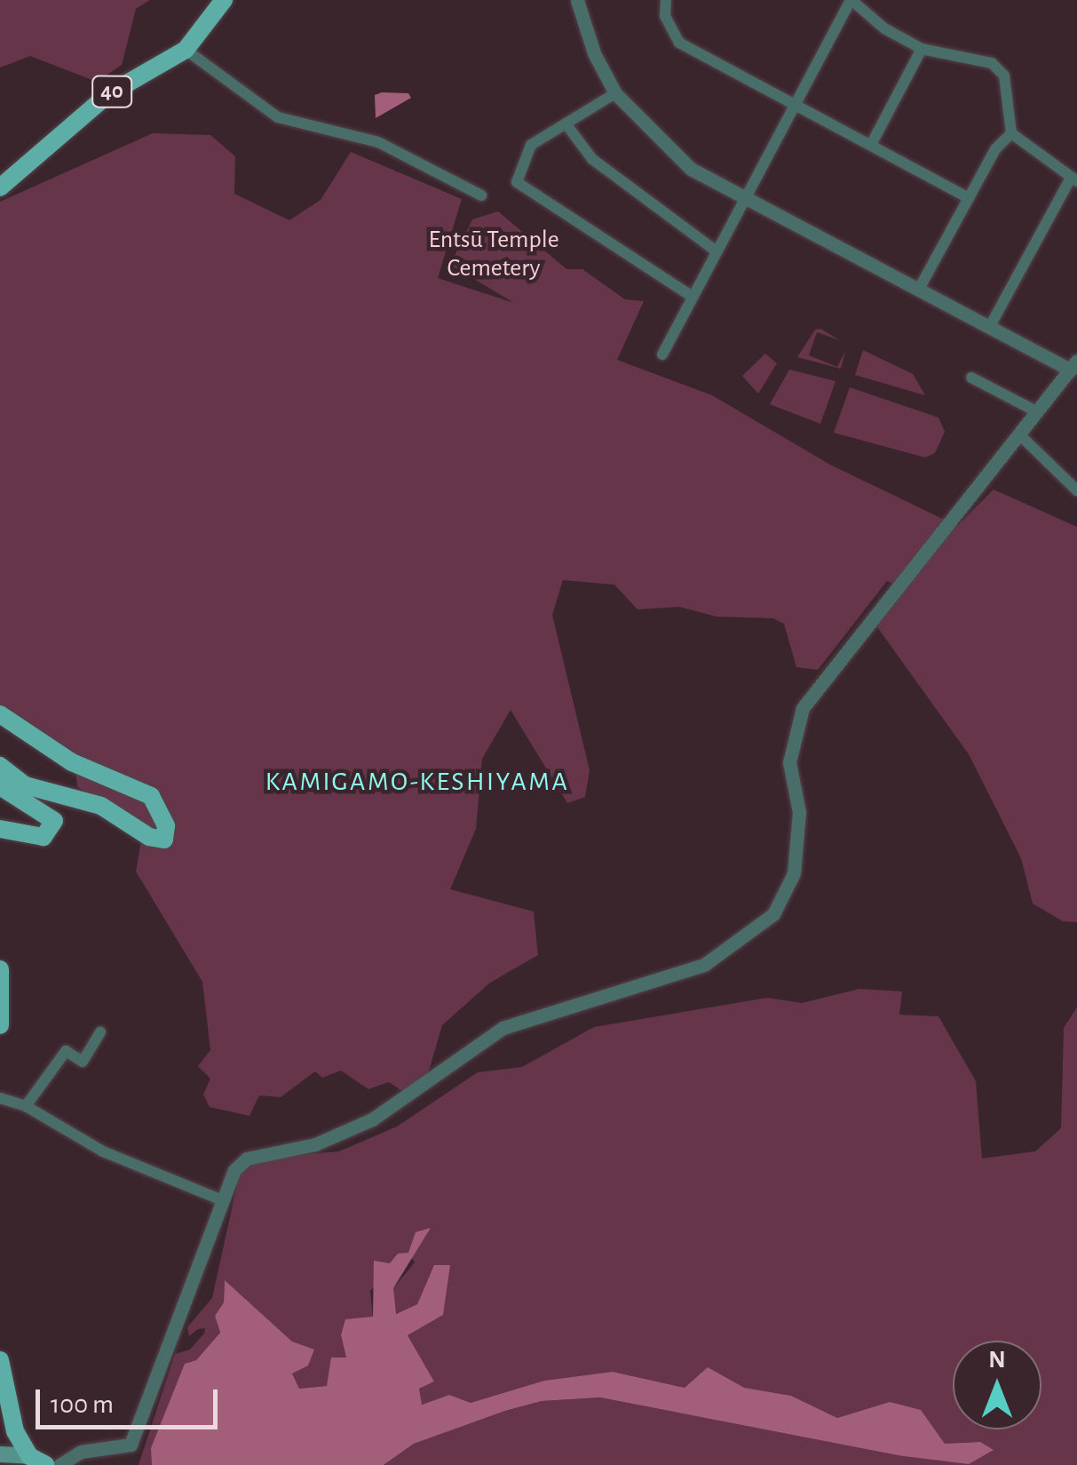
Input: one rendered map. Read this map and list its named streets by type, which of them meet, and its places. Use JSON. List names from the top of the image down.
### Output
{
  "streets": {
    "main road": ["40"]
  },
  "districts": ["KAMIGAMO-KESHIYAMA"],
  "parks": ["Entsū Temple Cemetery"],
  "scale_bar": "100 m",
  "north": "top"
}
